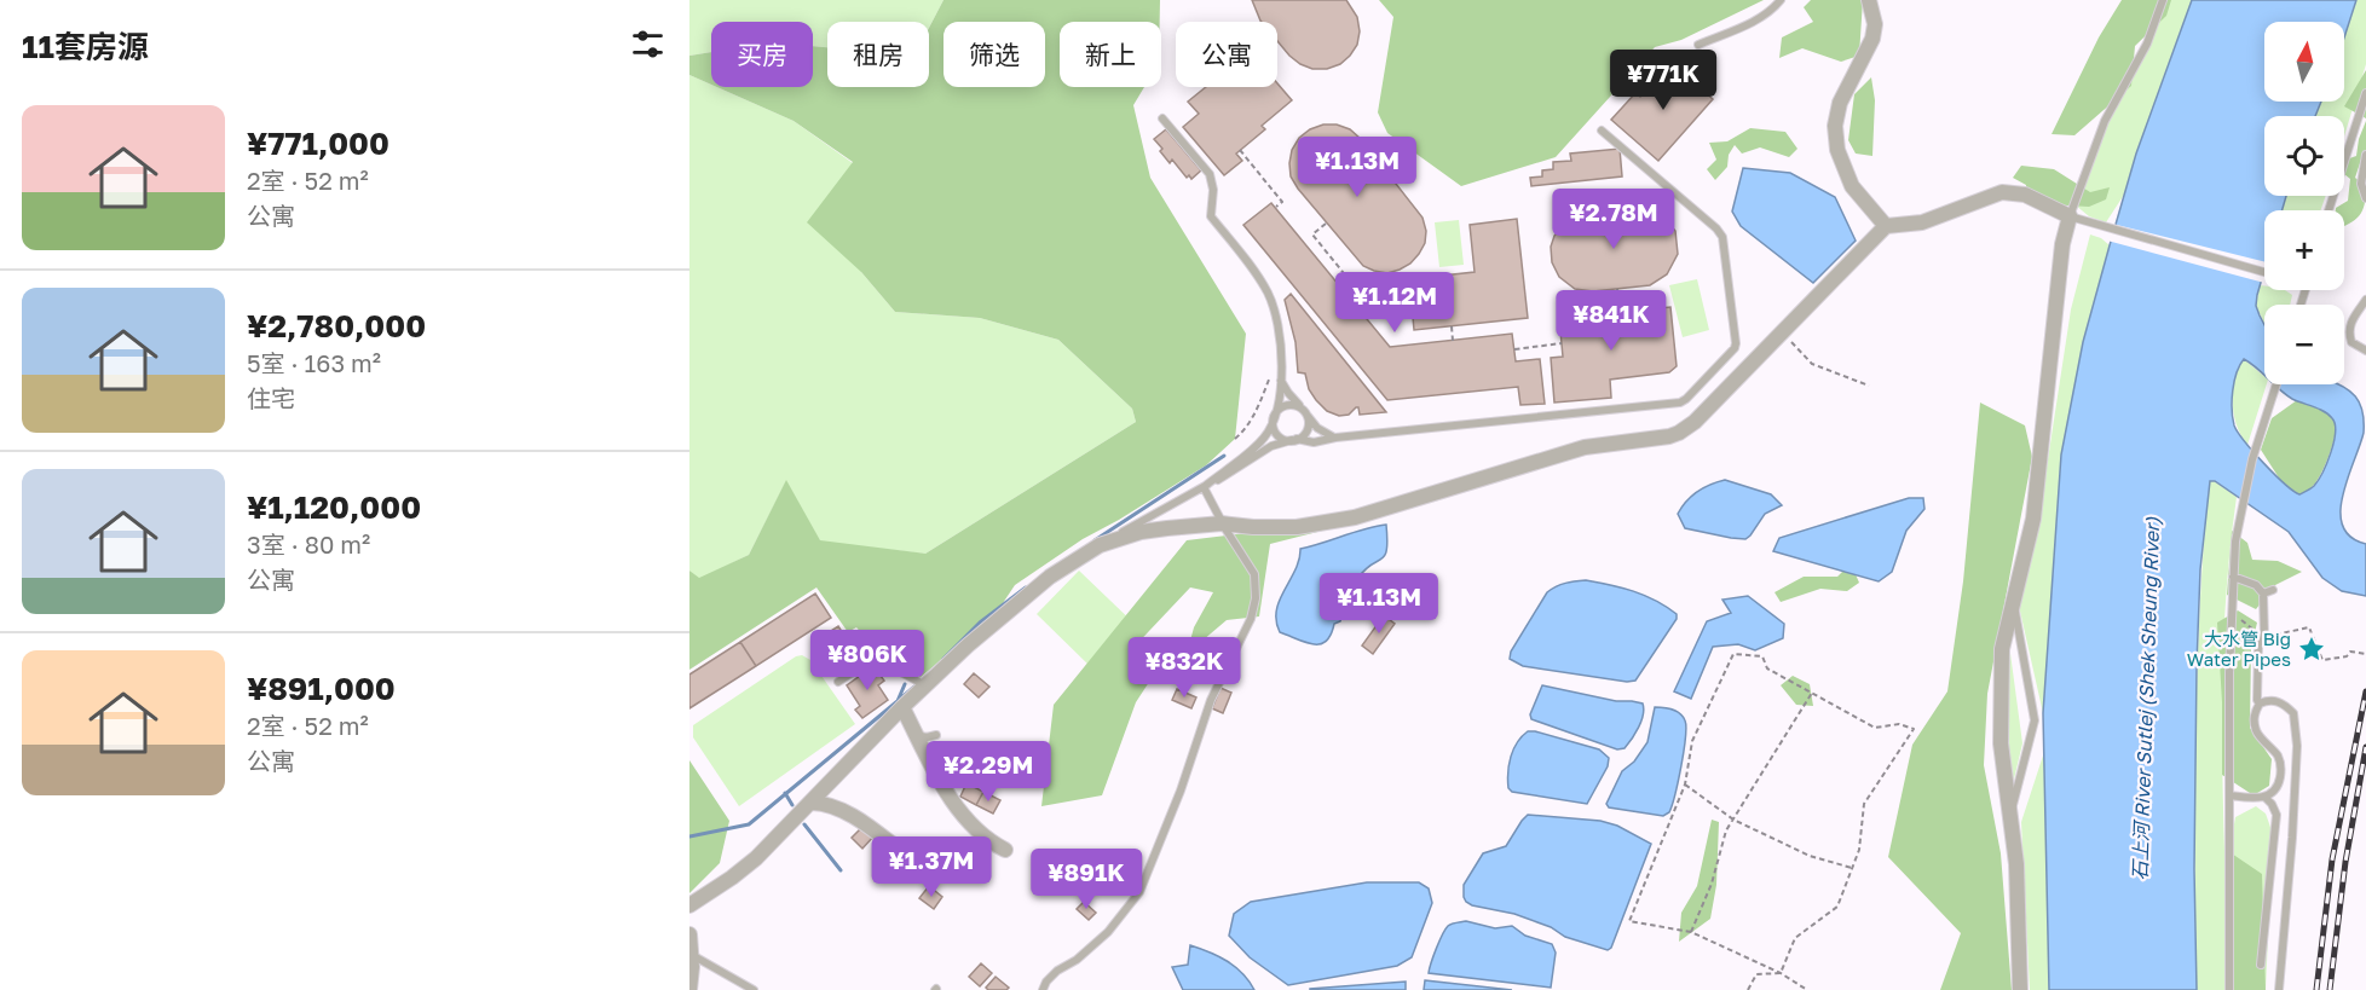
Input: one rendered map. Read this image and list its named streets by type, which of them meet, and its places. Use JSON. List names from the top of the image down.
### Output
{
  "water": ["石上河 River Sutlej (Shek Sheung River)"],
  "places": {
    "place": ["大水管 Big Water Pipes"]
  },
  "north": "top",
  "page": {
    "heading": "11套房源",
    "map_buttons": ["+", "−"],
    "chip": [
      "买房",
      "租房",
      "筛选",
      "新上",
      "公寓"
    ],
    "price": [
      "¥771K",
      "¥1.13M",
      "¥2.78M",
      "¥1.12M",
      "¥841K",
      "¥1.13M",
      "¥806K",
      "¥832K",
      "¥2.29M",
      "¥1.37M",
      "¥891K"
    ],
    "list": [
      {
        "name": "¥771,000",
        "note": "2室 · 52 m² · 公寓"
      },
      {
        "name": "¥2,780,000",
        "note": "5室 · 163 m² · 住宅"
      },
      {
        "name": "¥1,120,000",
        "note": "3室 · 80 m² · 公寓"
      },
      {
        "name": "¥891,000",
        "note": "2室 · 52 m² · 公寓"
      }
    ]
  }
}
